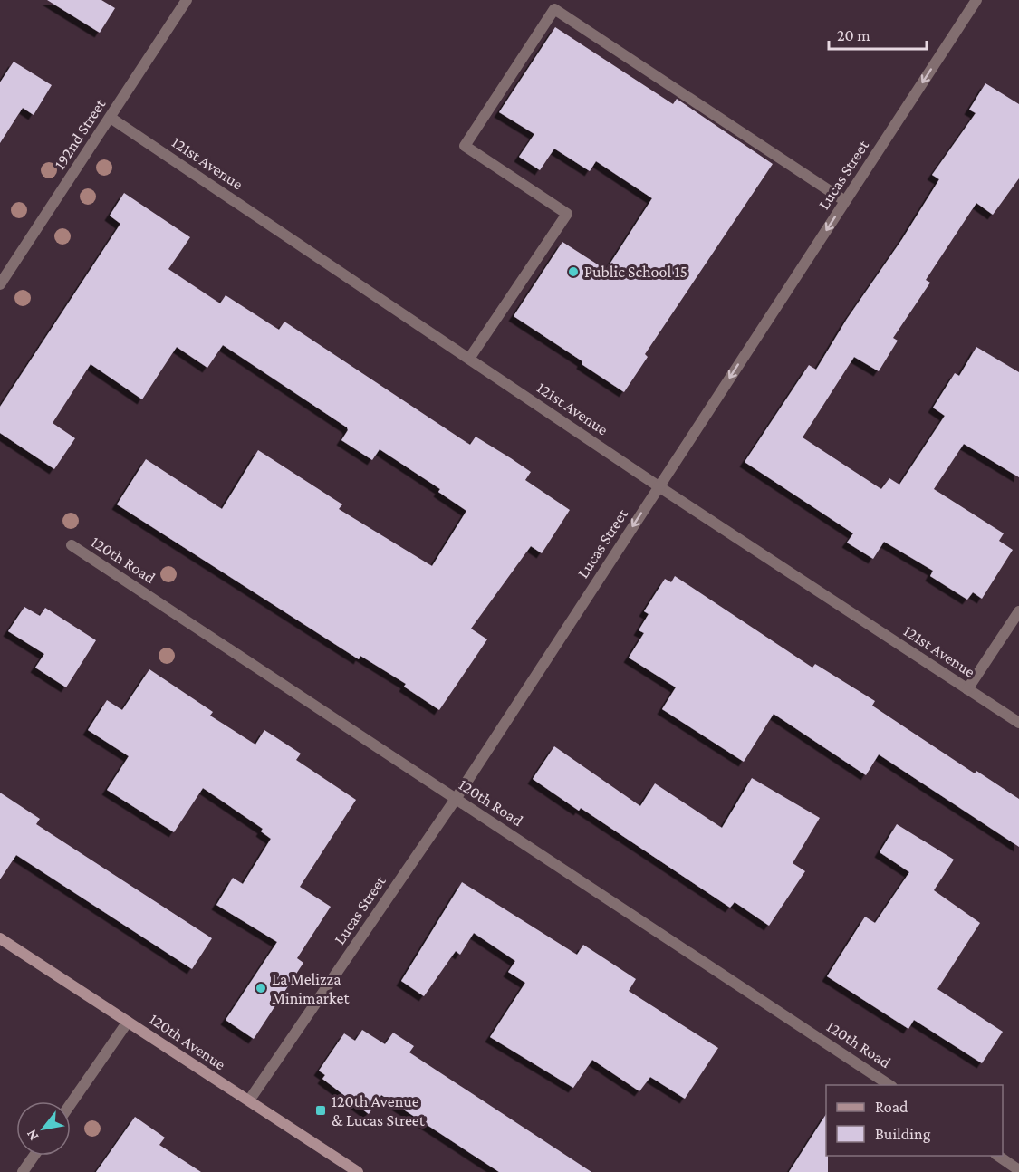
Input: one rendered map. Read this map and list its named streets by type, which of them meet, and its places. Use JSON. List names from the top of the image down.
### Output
{
  "streets": {
    "street": [
      "192nd Street",
      "121st Avenue",
      "Lucas Street",
      "120th Road",
      "120th Avenue"
    ]
  },
  "crossings": [
    ["192nd Street", "121st Avenue"],
    ["121st Avenue", "Lucas Street"],
    ["Lucas Street", "120th Road"],
    ["Lucas Street", "120th Avenue"]
  ],
  "one_way": ["Lucas Street"],
  "places": {
    "other": ["Public School 15", "La Melizza Minimarket"],
    "transit": ["120th Avenue & Lucas Street"]
  },
  "legend": ["Road", "Building"],
  "scale_bar": "20 m",
  "north": "bottom left"
}
